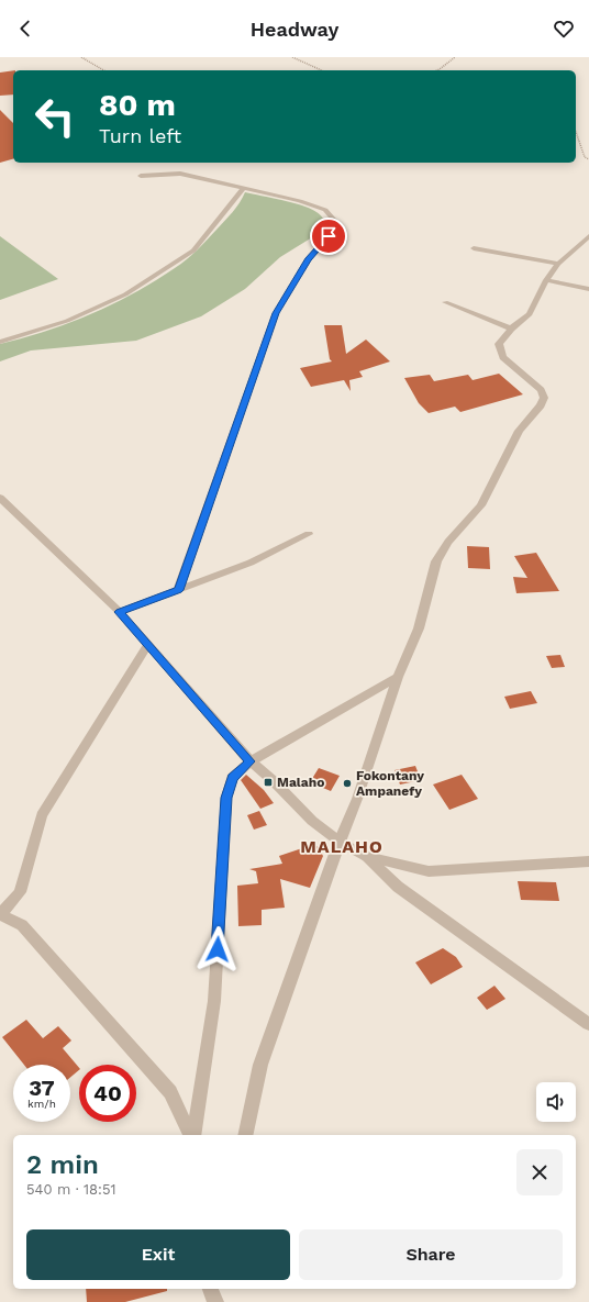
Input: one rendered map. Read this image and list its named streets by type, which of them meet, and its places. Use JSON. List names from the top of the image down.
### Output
{
  "districts": ["MALAHO"],
  "places": {
    "transit": ["Malaho"],
    "other": ["Fokontany Ampanefy"]
  },
  "page": {
    "header": "Headway",
    "turn": ["80 m", "Turn left"],
    "speed": "37 km/h",
    "limit": "40",
    "heading": ["2 min", "540 m · 18:51"],
    "buttons": ["Exit", "Share"]
  }
}
